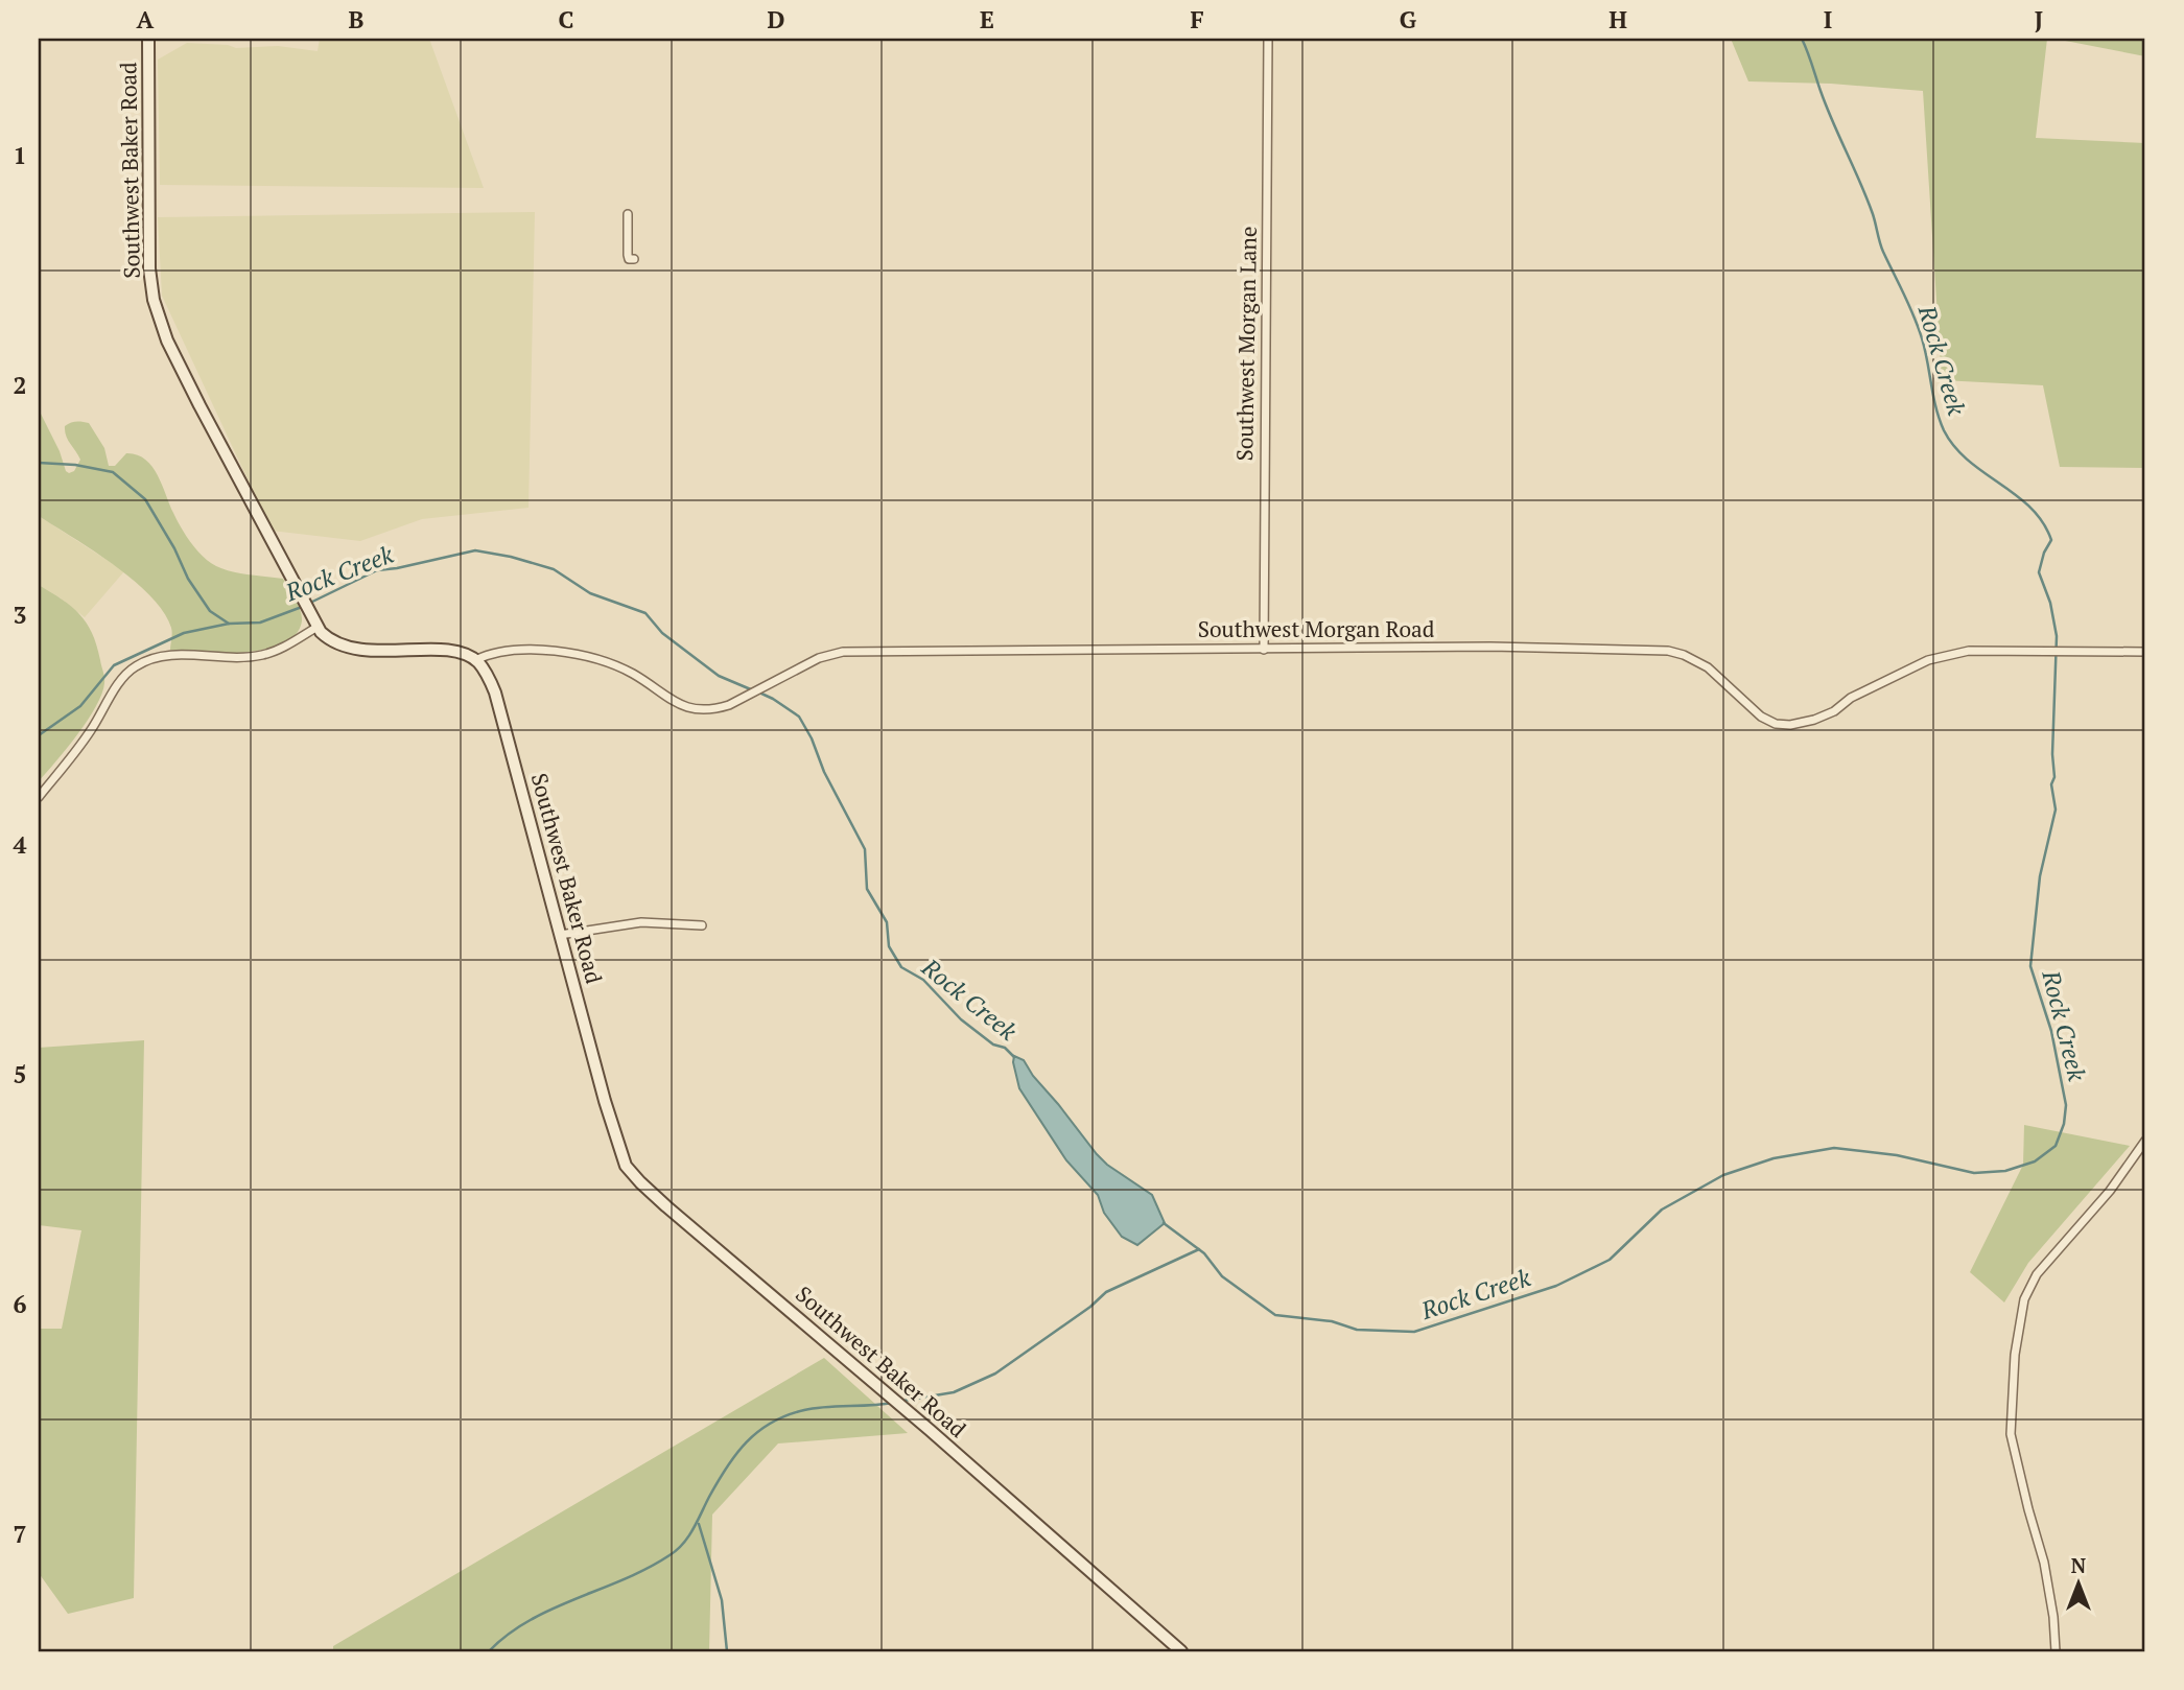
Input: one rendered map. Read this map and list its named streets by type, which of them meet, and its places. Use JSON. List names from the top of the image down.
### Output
{
  "streets": {
    "main road": ["Southwest Baker Road"],
    "street": ["Southwest Morgan Lane", "Southwest Morgan Road"]
  },
  "crossings": [
    ["Southwest Baker Road", "Southwest Morgan Road"],
    ["Southwest Morgan Lane", "Southwest Morgan Road"]
  ],
  "water": ["Rock Creek"],
  "north": "top",
  "grid": {
    "columns": [
      "A",
      "B",
      "C",
      "D",
      "E",
      "F",
      "G",
      "H",
      "I",
      "J"
    ],
    "rows": [
      "1",
      "2",
      "3",
      "4",
      "5",
      "6",
      "7"
    ]
  }
}
